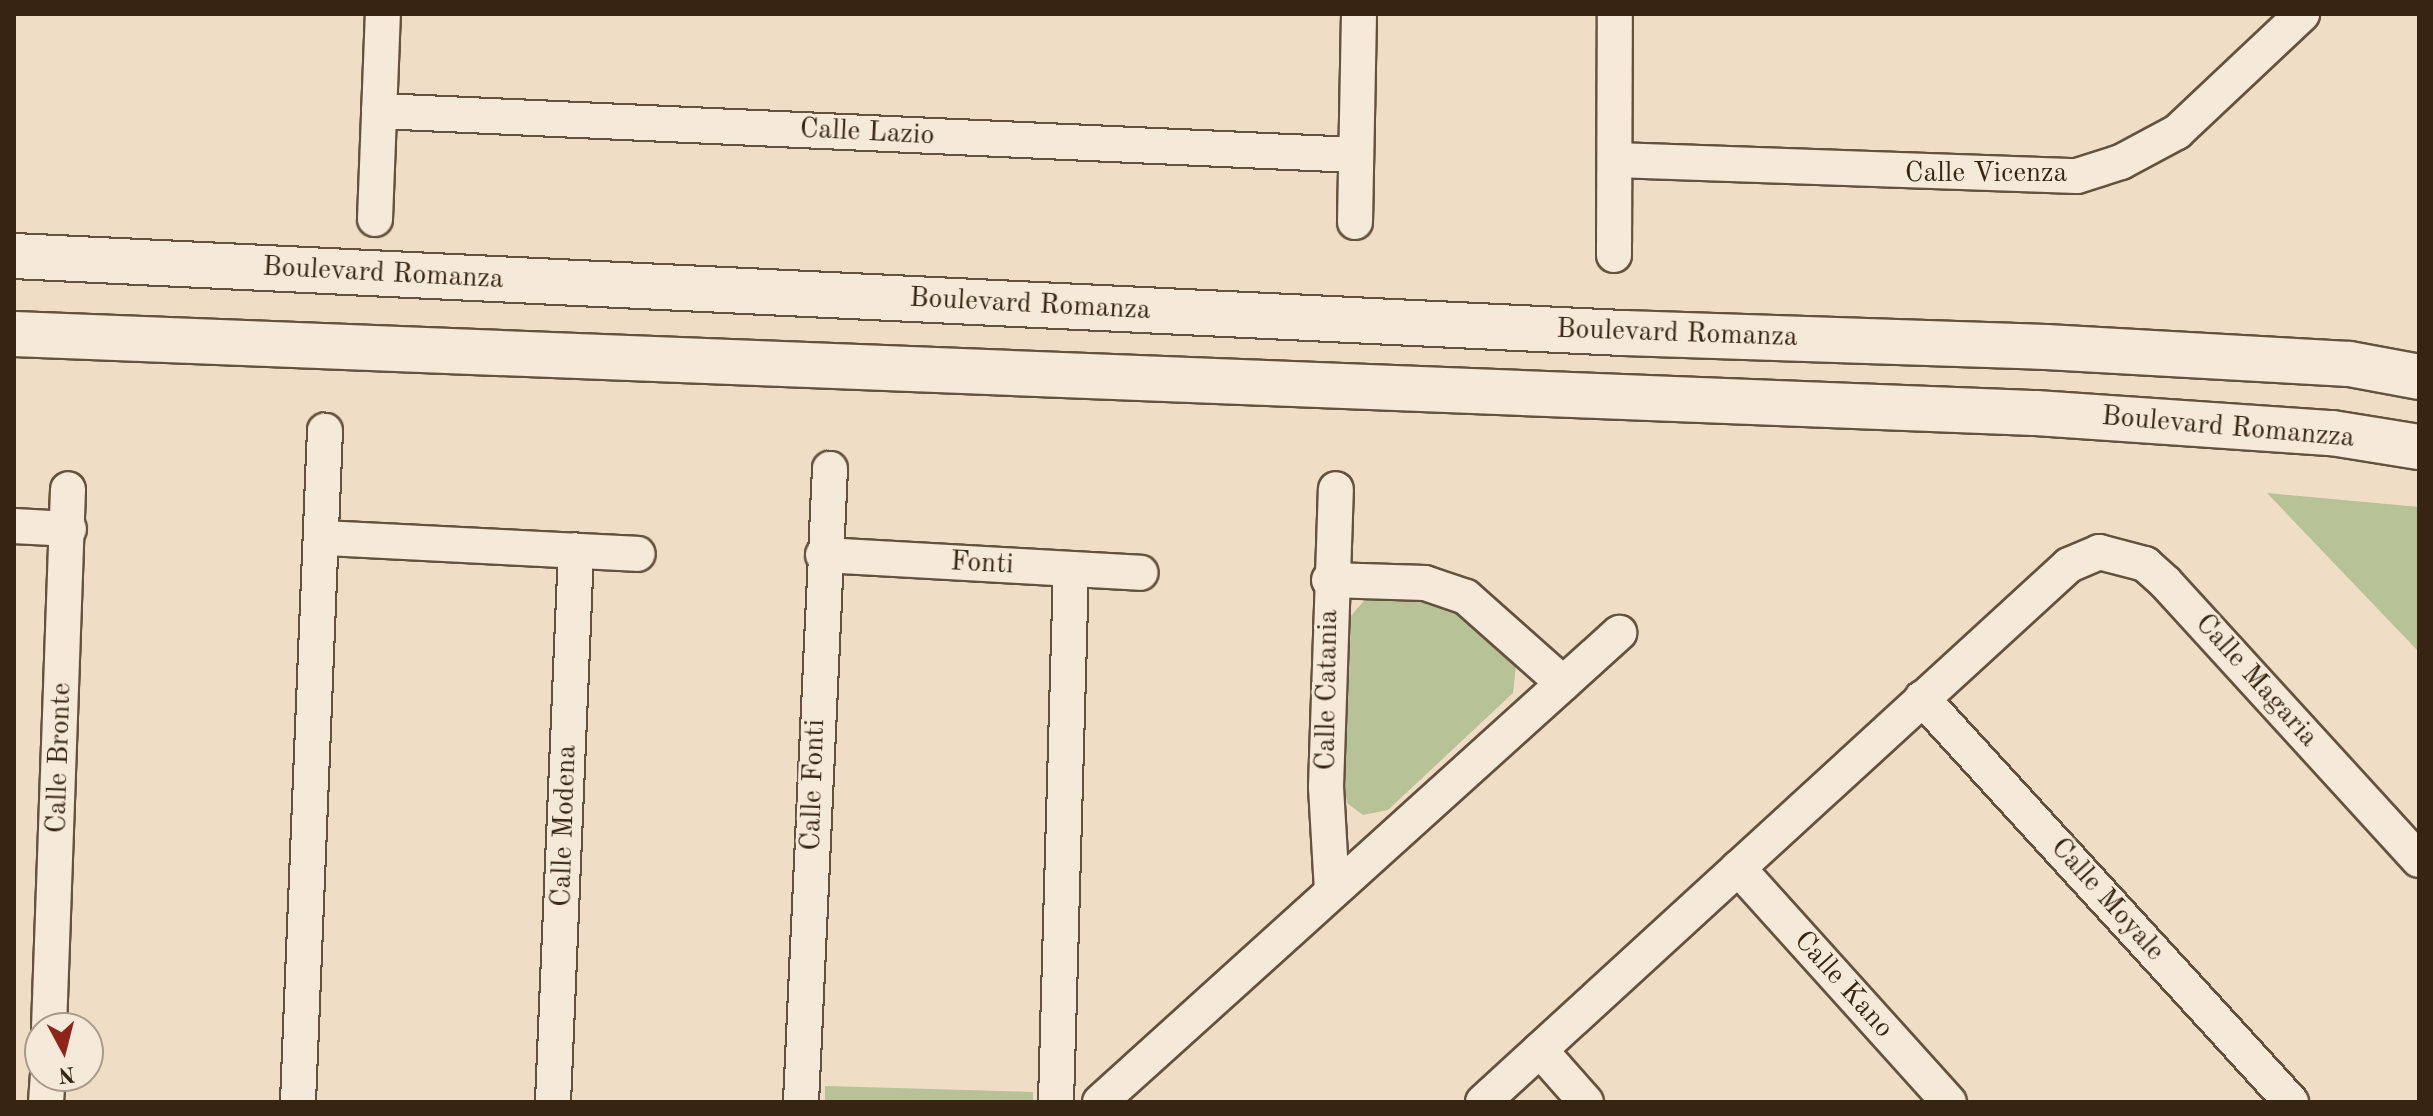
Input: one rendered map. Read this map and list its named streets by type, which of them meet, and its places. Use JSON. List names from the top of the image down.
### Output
{
  "streets": {
    "main road": ["Boulevard Romanza", "Boulevard Romanzza"],
    "street": [
      "Calle Lazio",
      "Calle Vicenza",
      "Fonti",
      "Calle Magaria",
      "Calle Catania",
      "Calle Bronte",
      "Calle Fonti",
      "Calle Modena",
      "Calle Moyale",
      "Calle Kano"
    ]
  },
  "crossings": [
    ["Fonti", "Calle Fonti"],
    ["Calle Magaria", "Calle Moyale"]
  ],
  "north": "bottom"
}
